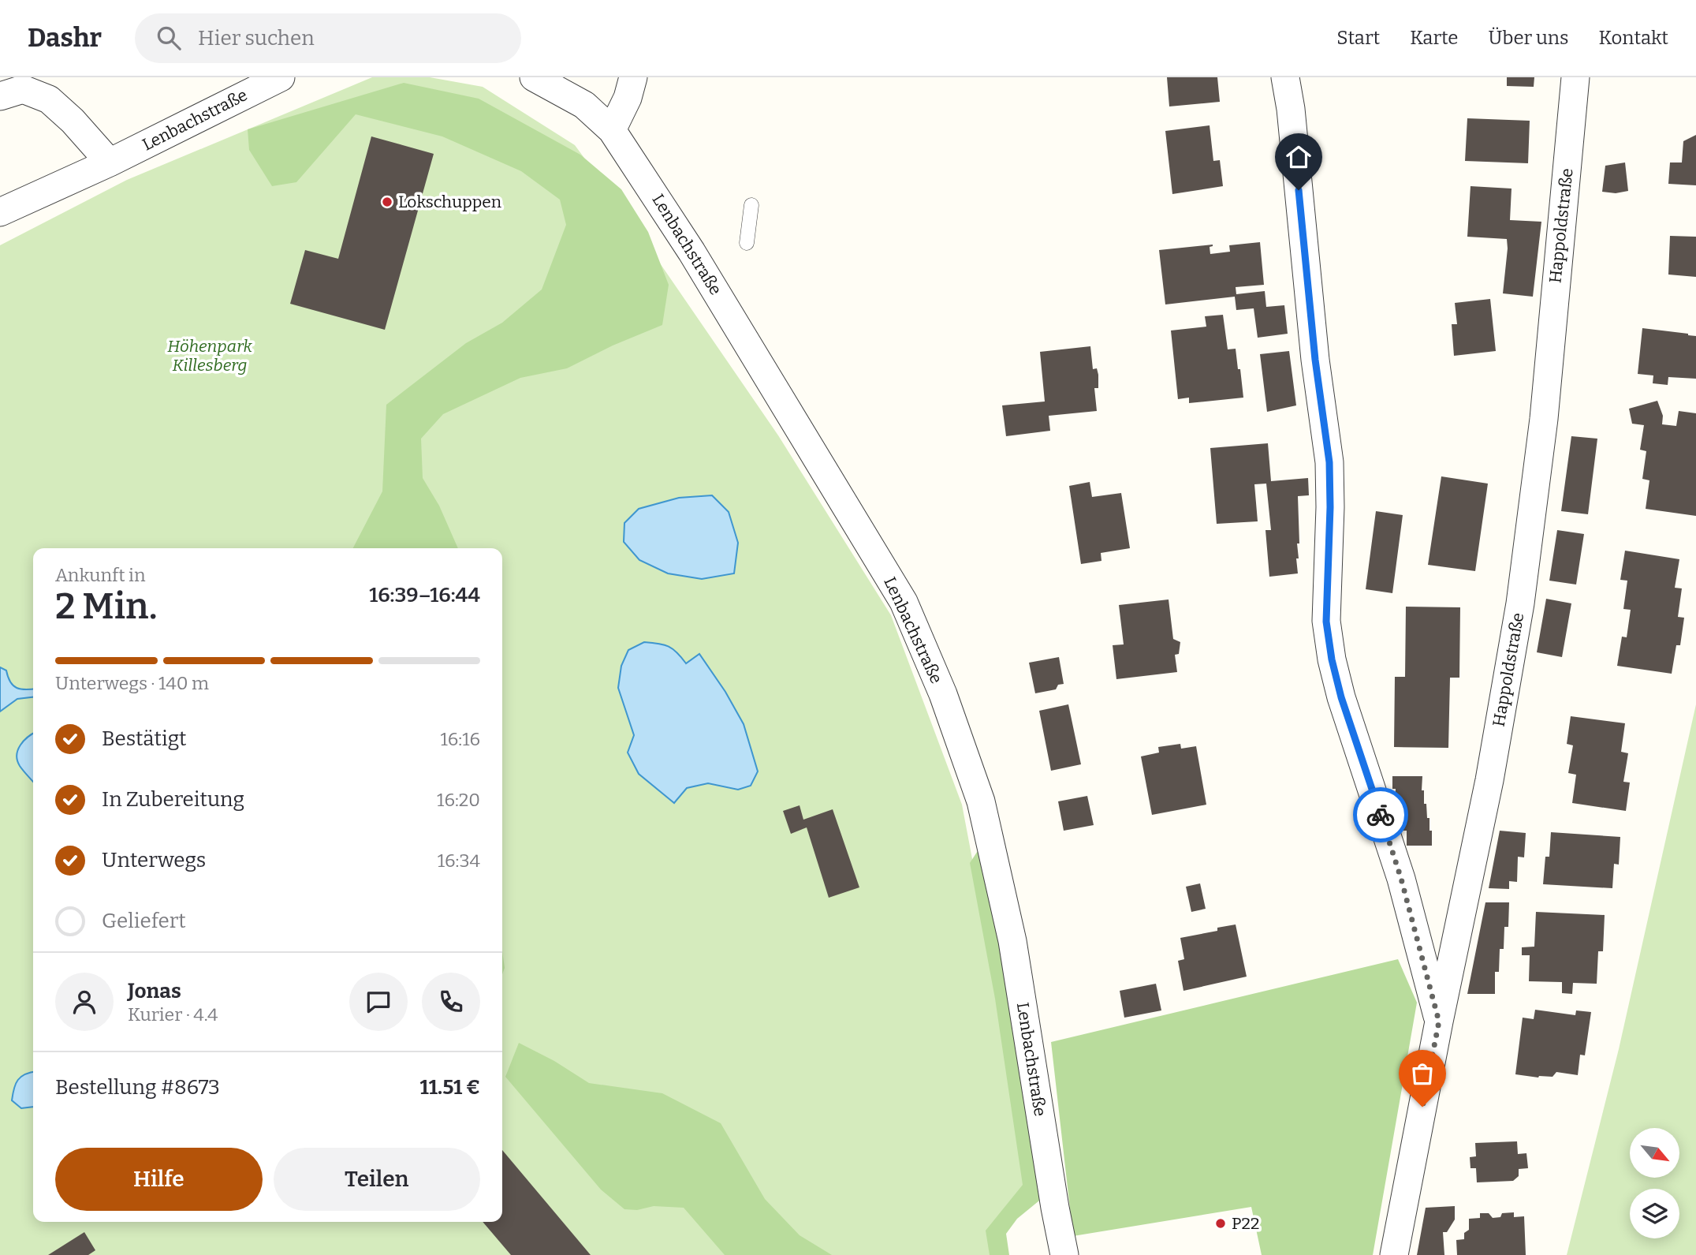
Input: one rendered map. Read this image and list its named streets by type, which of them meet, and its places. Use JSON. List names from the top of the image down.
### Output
{
  "streets": {
    "street": ["Lenbachstraße", "Happoldstraße"]
  },
  "parks": ["Höhenpark Killesberg"],
  "places": ["Lokschuppen", "P22"],
  "north": "bottom right",
  "page": {
    "header": "Dashr",
    "search": "Hier suchen",
    "nav": [
      "Start",
      "Karte",
      "Über uns",
      "Kontakt"
    ],
    "heading": ["2 Min.", "Ankunft in", "16:39–16:44"],
    "panel": [
      "Jonas",
      "Kurier · 4.4",
      "Bestellung #8673",
      "11.51 €"
    ],
    "bar": "Unterwegs · 140 m",
    "list": [
      ["Bestätigt", "16:16"],
      ["In Zubereitung", "16:20"],
      ["Unterwegs", "16:34"],
      "Geliefert"
    ],
    "buttons": ["Hilfe", "Teilen"]
  }
}
